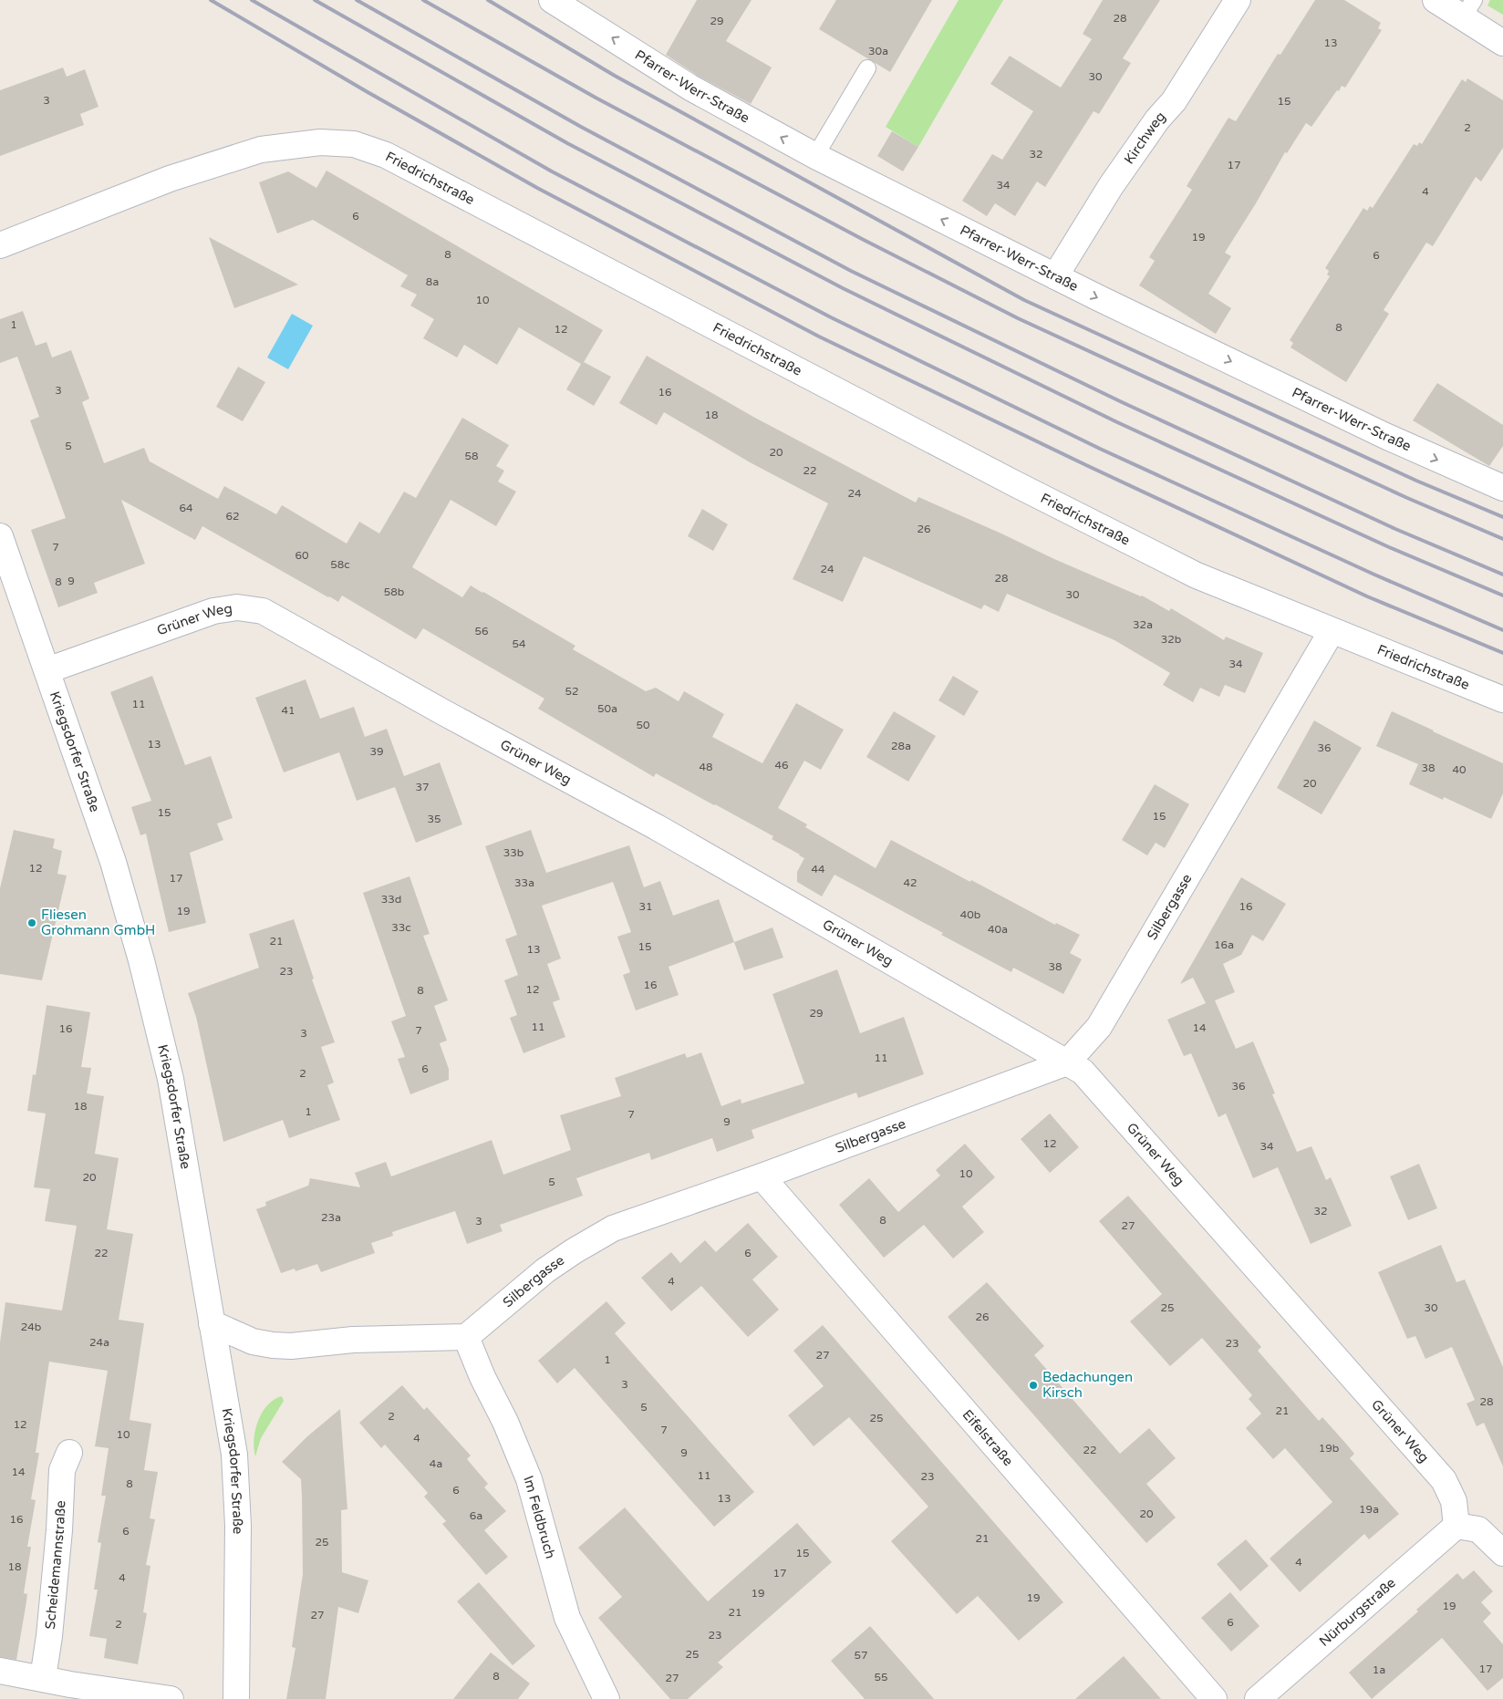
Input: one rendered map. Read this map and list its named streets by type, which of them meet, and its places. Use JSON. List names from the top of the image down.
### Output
{
  "streets": {
    "street": [
      "Pfarrer-Werr-Straße",
      "Kirchweg",
      "Friedrichstraße",
      "Grüner Weg",
      "Kriegsdorfer Straße",
      "Silbergasse",
      "Eifelstraße",
      "Im Feldbruch",
      "Scheidemannstraße",
      "Nürburgstraße"
    ]
  },
  "crossings": [
    ["Pfarrer-Werr-Straße", "Kirchweg"],
    ["Friedrichstraße", "Silbergasse"],
    ["Grüner Weg", "Kriegsdorfer Straße"],
    ["Grüner Weg", "Silbergasse"],
    ["Grüner Weg", "Nürburgstraße"],
    ["Silbergasse", "Eifelstraße"],
    ["Silbergasse", "Im Feldbruch"]
  ],
  "places": ["Fliesen Grohmann GmbH", "Bedachungen Kirsch"],
  "house_numbers": [
    "28",
    "29",
    "13",
    "30a",
    "30",
    "3",
    "15",
    "2",
    "32",
    "17",
    "34",
    "4",
    "6",
    "19",
    "8",
    "6",
    "8a",
    "10",
    "1",
    "8",
    "12",
    "3",
    "16",
    "18",
    "5",
    "20",
    "58",
    "22",
    "24",
    "64",
    "62",
    "26",
    "7",
    "60",
    "58c",
    "24",
    "28",
    "9",
    "8",
    "58b",
    "30",
    "32a",
    "56",
    "32b",
    "54",
    "34",
    "52",
    "11",
    "50a",
    "41",
    "50",
    "13",
    "28a",
    "36",
    "39",
    "46",
    "48",
    "38",
    "40",
    "20",
    "37",
    "15",
    "15",
    "35",
    "33b",
    "12",
    "44",
    "17",
    "33a",
    "42",
    "33d",
    "31",
    "16",
    "19",
    "40b",
    "33c",
    "40a",
    "21",
    "16a",
    "15",
    "13",
    "38",
    "23",
    "16",
    "12",
    "8",
    "29",
    "11",
    "14",
    "16",
    "7",
    "3",
    "11",
    "6",
    "2",
    "36",
    "18",
    "1",
    "7",
    "9",
    "12",
    "34",
    "10",
    "20",
    "5",
    "32",
    "23a",
    "8",
    "3",
    "27",
    "22",
    "6",
    "4",
    "25",
    "30",
    "26",
    "24b",
    "24a",
    "23",
    "27",
    "1",
    "3",
    "28",
    "5",
    "21",
    "2",
    "25",
    "12",
    "7",
    "10",
    "4",
    "19b",
    "22",
    "9",
    "4a",
    "14",
    "11",
    "23",
    "8",
    "6",
    "13",
    "19a",
    "20",
    "6a",
    "16",
    "6",
    "21",
    "25",
    "15",
    "4",
    "18",
    "17",
    "4",
    "19",
    "19",
    "19",
    "21",
    "27",
    "6",
    "2",
    "23",
    "25",
    "57",
    "17",
    "1a",
    "8",
    "55",
    "27"
  ]
}
